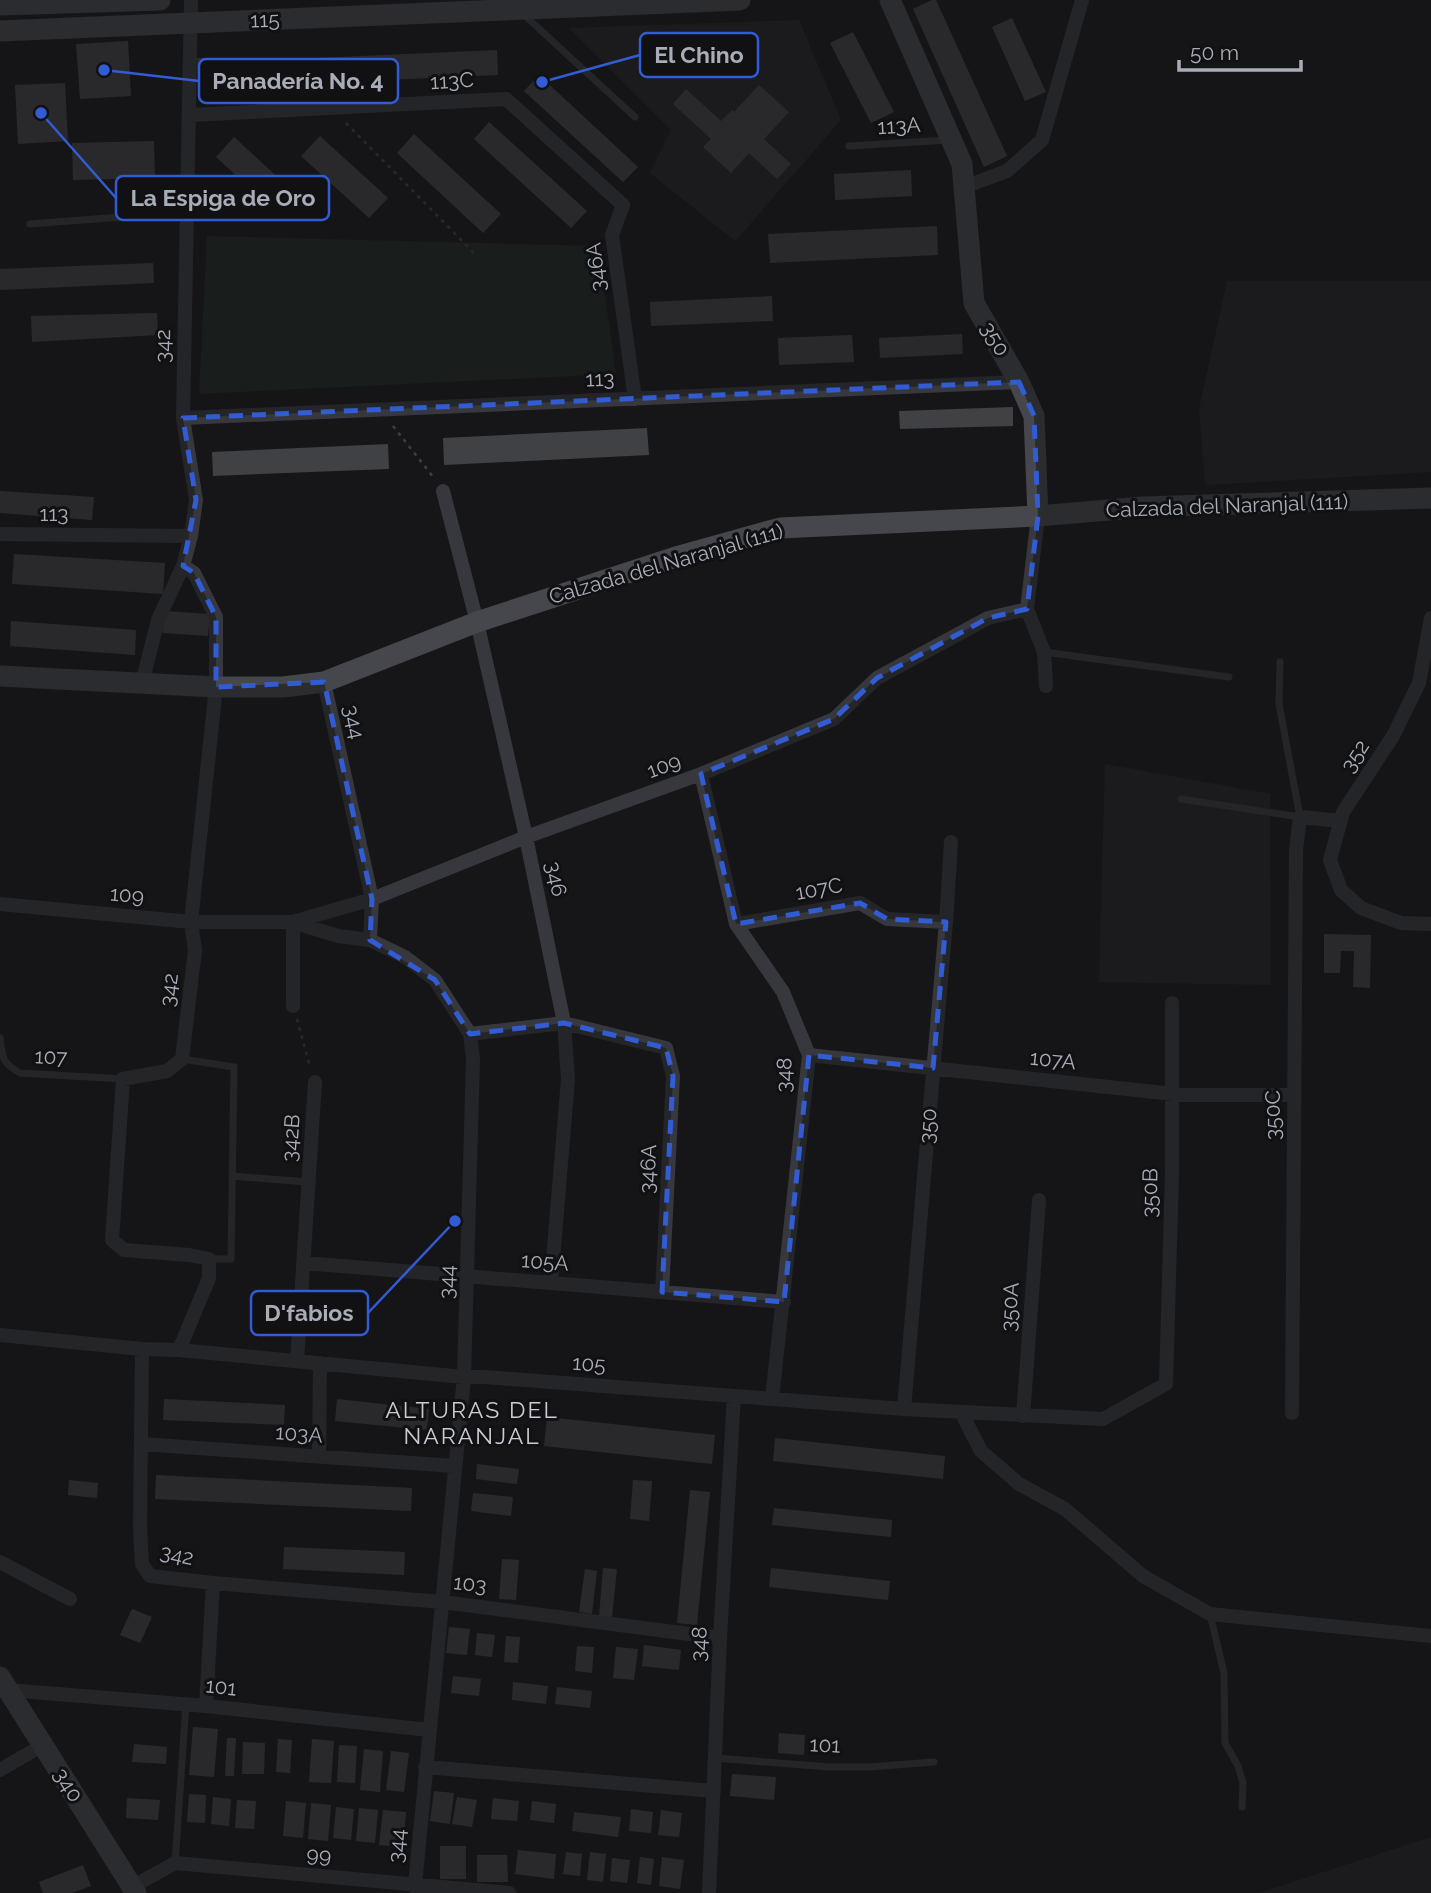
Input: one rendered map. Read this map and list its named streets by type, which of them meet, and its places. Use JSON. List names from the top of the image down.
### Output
{
  "streets": {
    "street": [
      "115",
      "113C",
      "346A",
      "350",
      "342",
      "113",
      "Calzada del Naranjal (111)",
      "344",
      "352",
      "109",
      "346",
      "107C",
      "107A",
      "348",
      "350C",
      "342B",
      "350B",
      "105A",
      "350A",
      "105",
      "103A",
      "103",
      "101",
      "340",
      "99"
    ],
    "lane": ["113A", "107"]
  },
  "crossings": [
    ["115", "342"],
    ["113C", "346A"],
    ["113C", "342"],
    ["113A", "350"],
    ["346A", "113"],
    ["346A", "346"],
    ["346A", "105A"],
    ["350", "113"],
    ["350", "Calzada del Naranjal (111)"],
    ["350", "109"],
    ["350", "107C"],
    ["350", "107A"],
    ["350", "105"],
    ["342", "113"],
    ["342", "Calzada del Naranjal (111)"],
    ["342", "109"],
    ["342", "105"],
    ["342", "103A"],
    ["342", "103"],
    ["342", "101"],
    ["Calzada del Naranjal (111)", "344"],
    ["Calzada del Naranjal (111)", "346"],
    ["344", "109"],
    ["344", "105A"],
    ["344", "105"],
    ["344", "103A"],
    ["344", "103"],
    ["344", "101"],
    ["344", "99"],
    ["109", "346"],
    ["109", "348"],
    ["346", "105A"],
    ["107C", "348"],
    ["107A", "348"],
    ["107A", "350C"],
    ["107A", "350B"],
    ["348", "105A"],
    ["348", "105"],
    ["348", "103"],
    ["348", "101"],
    ["342B", "105A"],
    ["342B", "105"],
    ["350B", "105"],
    ["350A", "105"],
    ["101", "340"]
  ],
  "districts": ["ALTURAS DEL NARANJAL"],
  "places": [
    "Panadería No. 4",
    "El Chino",
    "La Espiga de Oro",
    "D'fabios"
  ],
  "scale_bar": "50 m"
}
